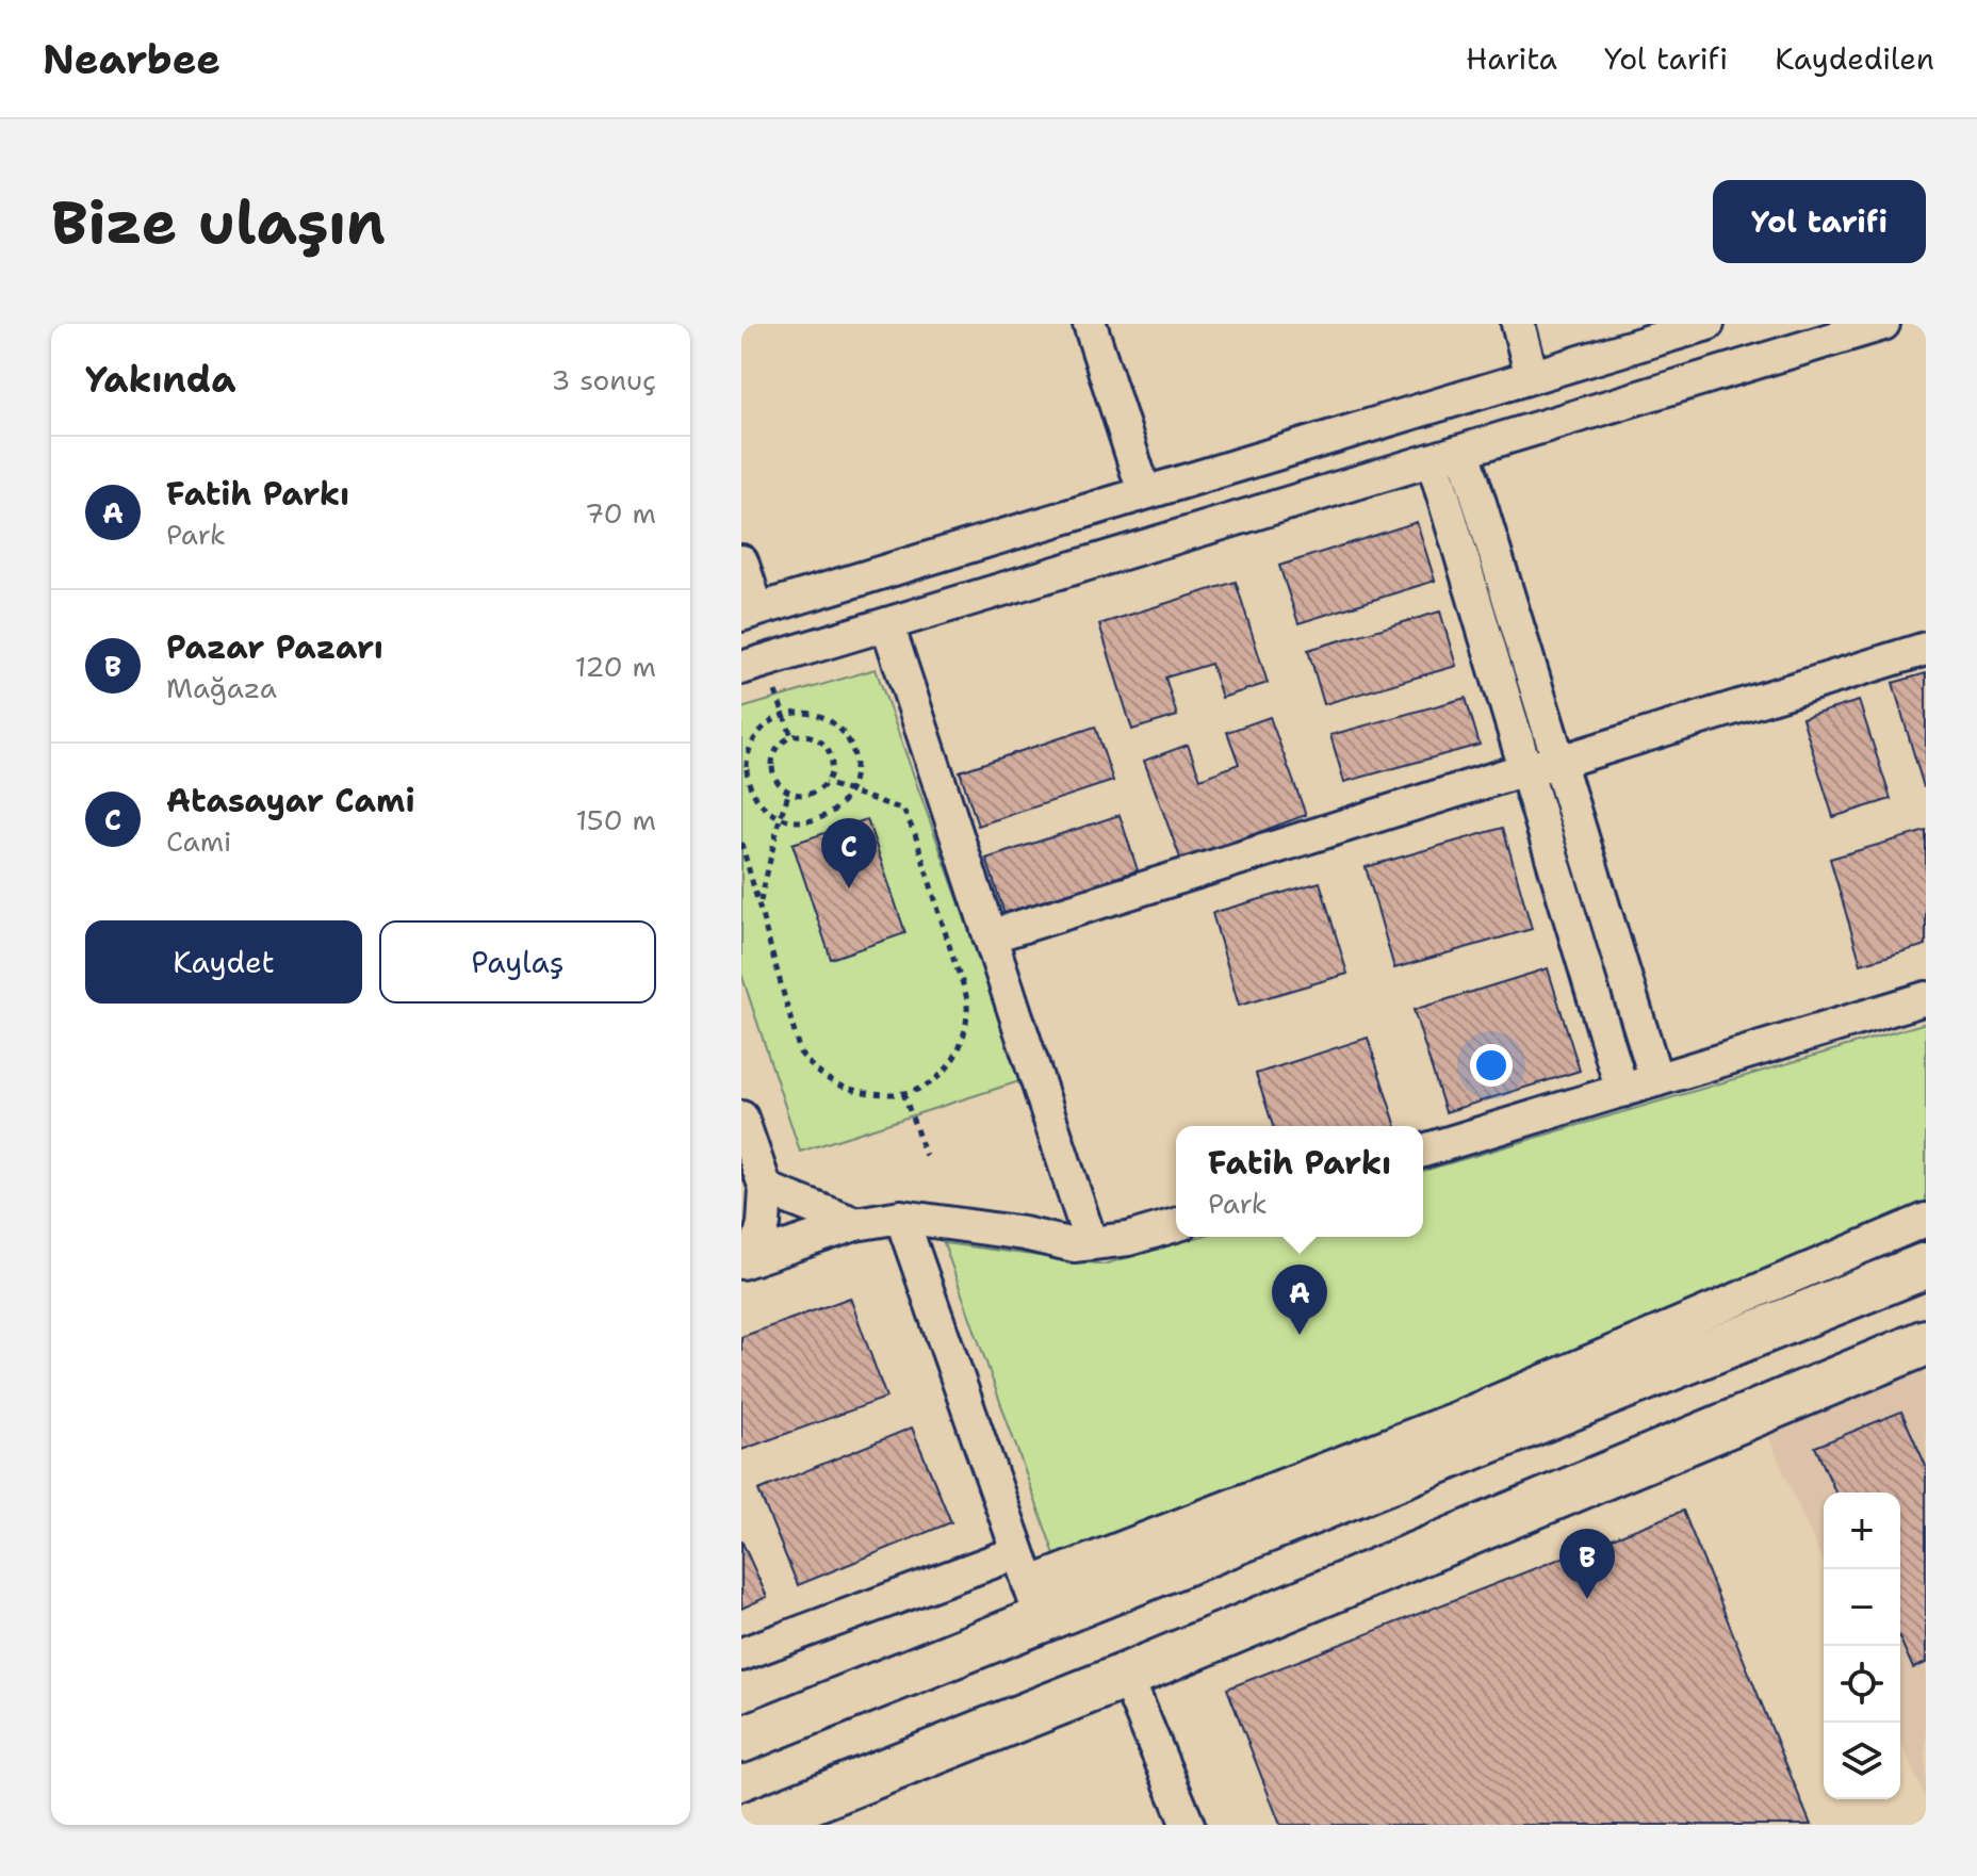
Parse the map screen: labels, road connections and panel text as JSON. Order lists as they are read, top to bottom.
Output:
{
  "page": {
    "header": "Nearbee",
    "nav": ["Harita", "Yol tarifi", "Kaydedilen"],
    "buttons": [
      "Yol tarifi",
      ["Kaydet", "Paylaş"]
    ],
    "title": "Bize ulaşın",
    "heading": ["Yakında", "3 sonuç"],
    "list": [
      {
        "mark": "A",
        "name": "Fatih Parkı",
        "note": "Park",
        "value": "70 m"
      },
      {
        "mark": "B",
        "name": "Pazar Pazarı",
        "note": "Mağaza",
        "value": "120 m"
      },
      {
        "mark": "C",
        "name": "Atasayar Cami",
        "note": "Cami",
        "value": "150 m"
      }
    ],
    "pins": ["C", "A", "B"],
    "popup": ["Fatih Parkı", "Park"],
    "map_buttons": ["+", "−"]
  }
}
